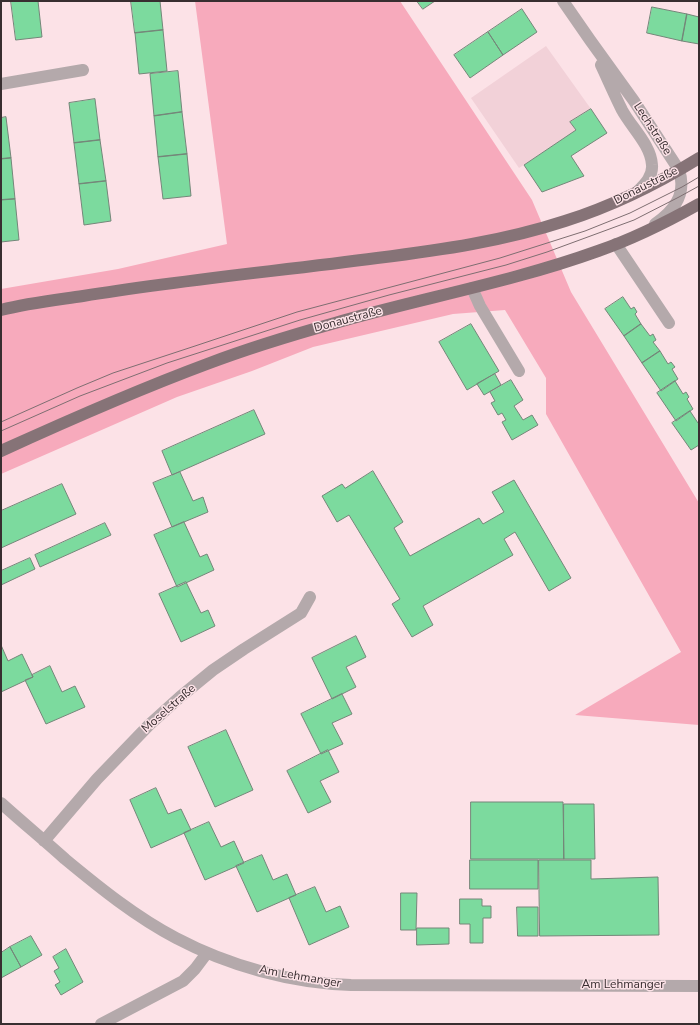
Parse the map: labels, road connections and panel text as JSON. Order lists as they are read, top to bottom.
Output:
{
  "streets": {
    "main road": ["Donaustraße"],
    "street": ["Lechstraße", "Moselstraße", "Am Lehmanger"]
  },
  "crossings": [
    ["Lechstraße", "Donaustraße"],
    ["Moselstraße", "Am Lehmanger"]
  ]
}
